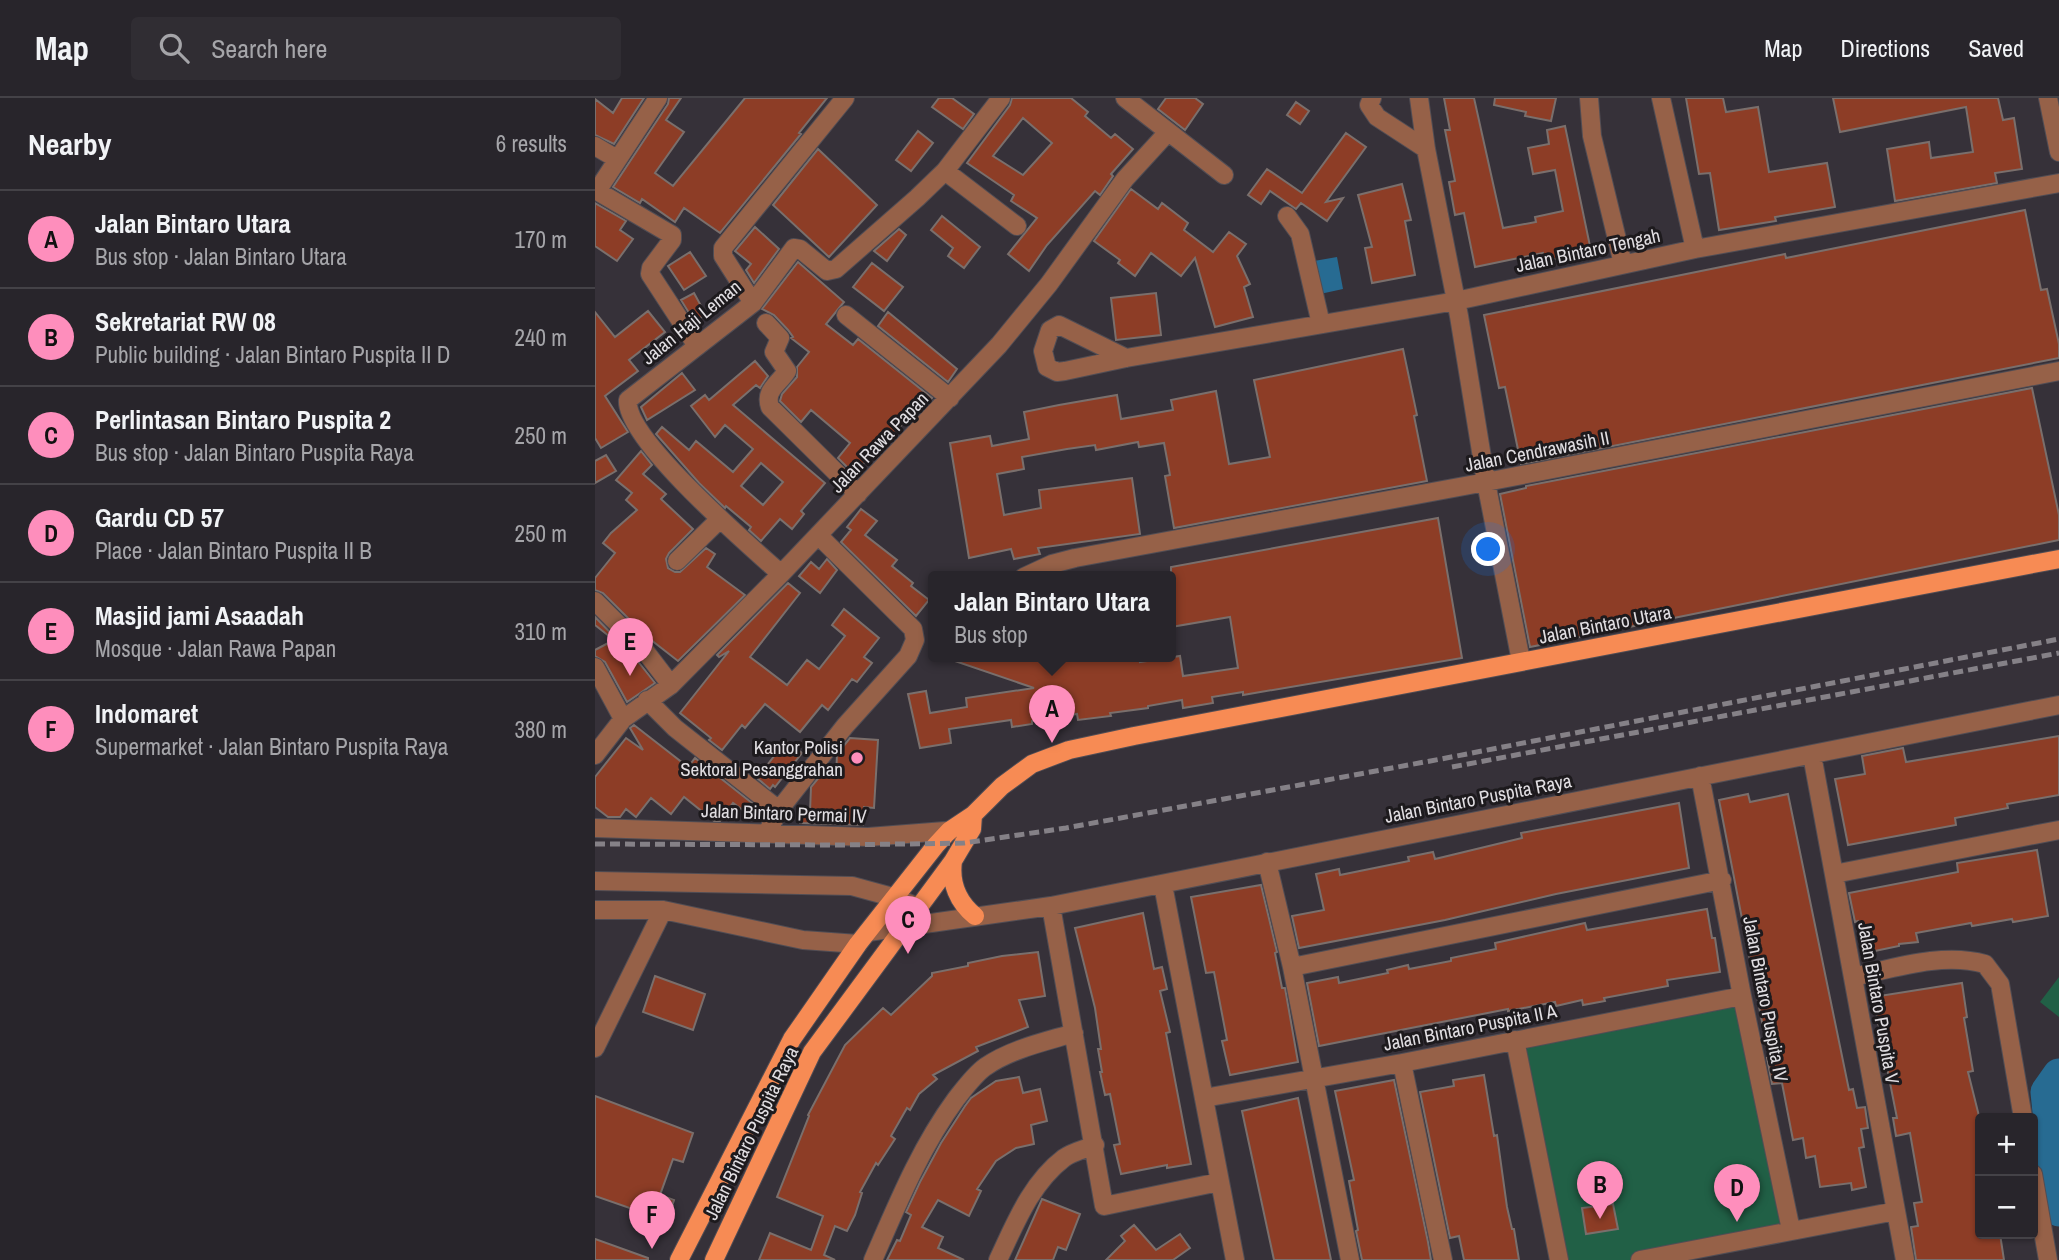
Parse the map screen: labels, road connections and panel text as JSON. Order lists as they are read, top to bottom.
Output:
{
  "streets": {
    "main road": ["Jalan Bintaro Utara", "Jalan Bintaro Puspita Raya"],
    "street": [
      "Jalan Bintaro Tengah",
      "Jalan Haji Leman",
      "Jalan Rawa Papan",
      "Jalan Cendrawasih II",
      "Jalan Bintaro Permai IV",
      "Jalan Bintaro Puspita IV",
      "Jalan Bintaro Puspita V",
      "Jalan Bintaro Puspita II A"
    ]
  },
  "crossings": [
    ["Jalan Haji Leman", "Jalan Rawa Papan"],
    ["Jalan Bintaro Utara", "Jalan Bintaro Puspita Raya"],
    ["Jalan Bintaro Utara", "Jalan Bintaro Permai IV"],
    ["Jalan Bintaro Puspita Raya", "Jalan Bintaro Permai IV"],
    ["Jalan Bintaro Puspita Raya", "Jalan Bintaro Puspita IV"],
    ["Jalan Bintaro Puspita Raya", "Jalan Bintaro Puspita V"],
    ["Jalan Bintaro Puspita IV", "Jalan Bintaro Puspita II A"]
  ],
  "places": ["Kantor Polisi Sektoral Pesanggrahan"],
  "page": {
    "header": "Map",
    "search": "Search here",
    "nav": ["Map", "Directions", "Saved"],
    "heading": ["Nearby", "6 results"],
    "list": [
      {
        "mark": "A",
        "name": "Jalan Bintaro Utara",
        "note": "Bus stop · Jalan Bintaro Utara",
        "value": "170 m"
      },
      {
        "mark": "B",
        "name": "Sekretariat RW 08",
        "note": "Public building · Jalan Bintaro Puspita II D",
        "value": "240 m"
      },
      {
        "mark": "C",
        "name": "Perlintasan Bintaro Puspita 2",
        "note": "Bus stop · Jalan Bintaro Puspita Raya",
        "value": "250 m"
      },
      {
        "mark": "D",
        "name": "Gardu CD 57",
        "note": "Place · Jalan Bintaro Puspita II B",
        "value": "250 m"
      },
      {
        "mark": "E",
        "name": "Masjid jami Asaadah",
        "note": "Mosque · Jalan Rawa Papan",
        "value": "310 m"
      },
      {
        "mark": "F",
        "name": "Indomaret",
        "note": "Supermarket · Jalan Bintaro Puspita Raya",
        "value": "380 m"
      }
    ],
    "popup": ["Jalan Bintaro Utara", "Bus stop"],
    "pins": [
      "E",
      "A",
      "C",
      "B",
      "D",
      "F"
    ],
    "map_buttons": ["+", "−"]
  }
}
